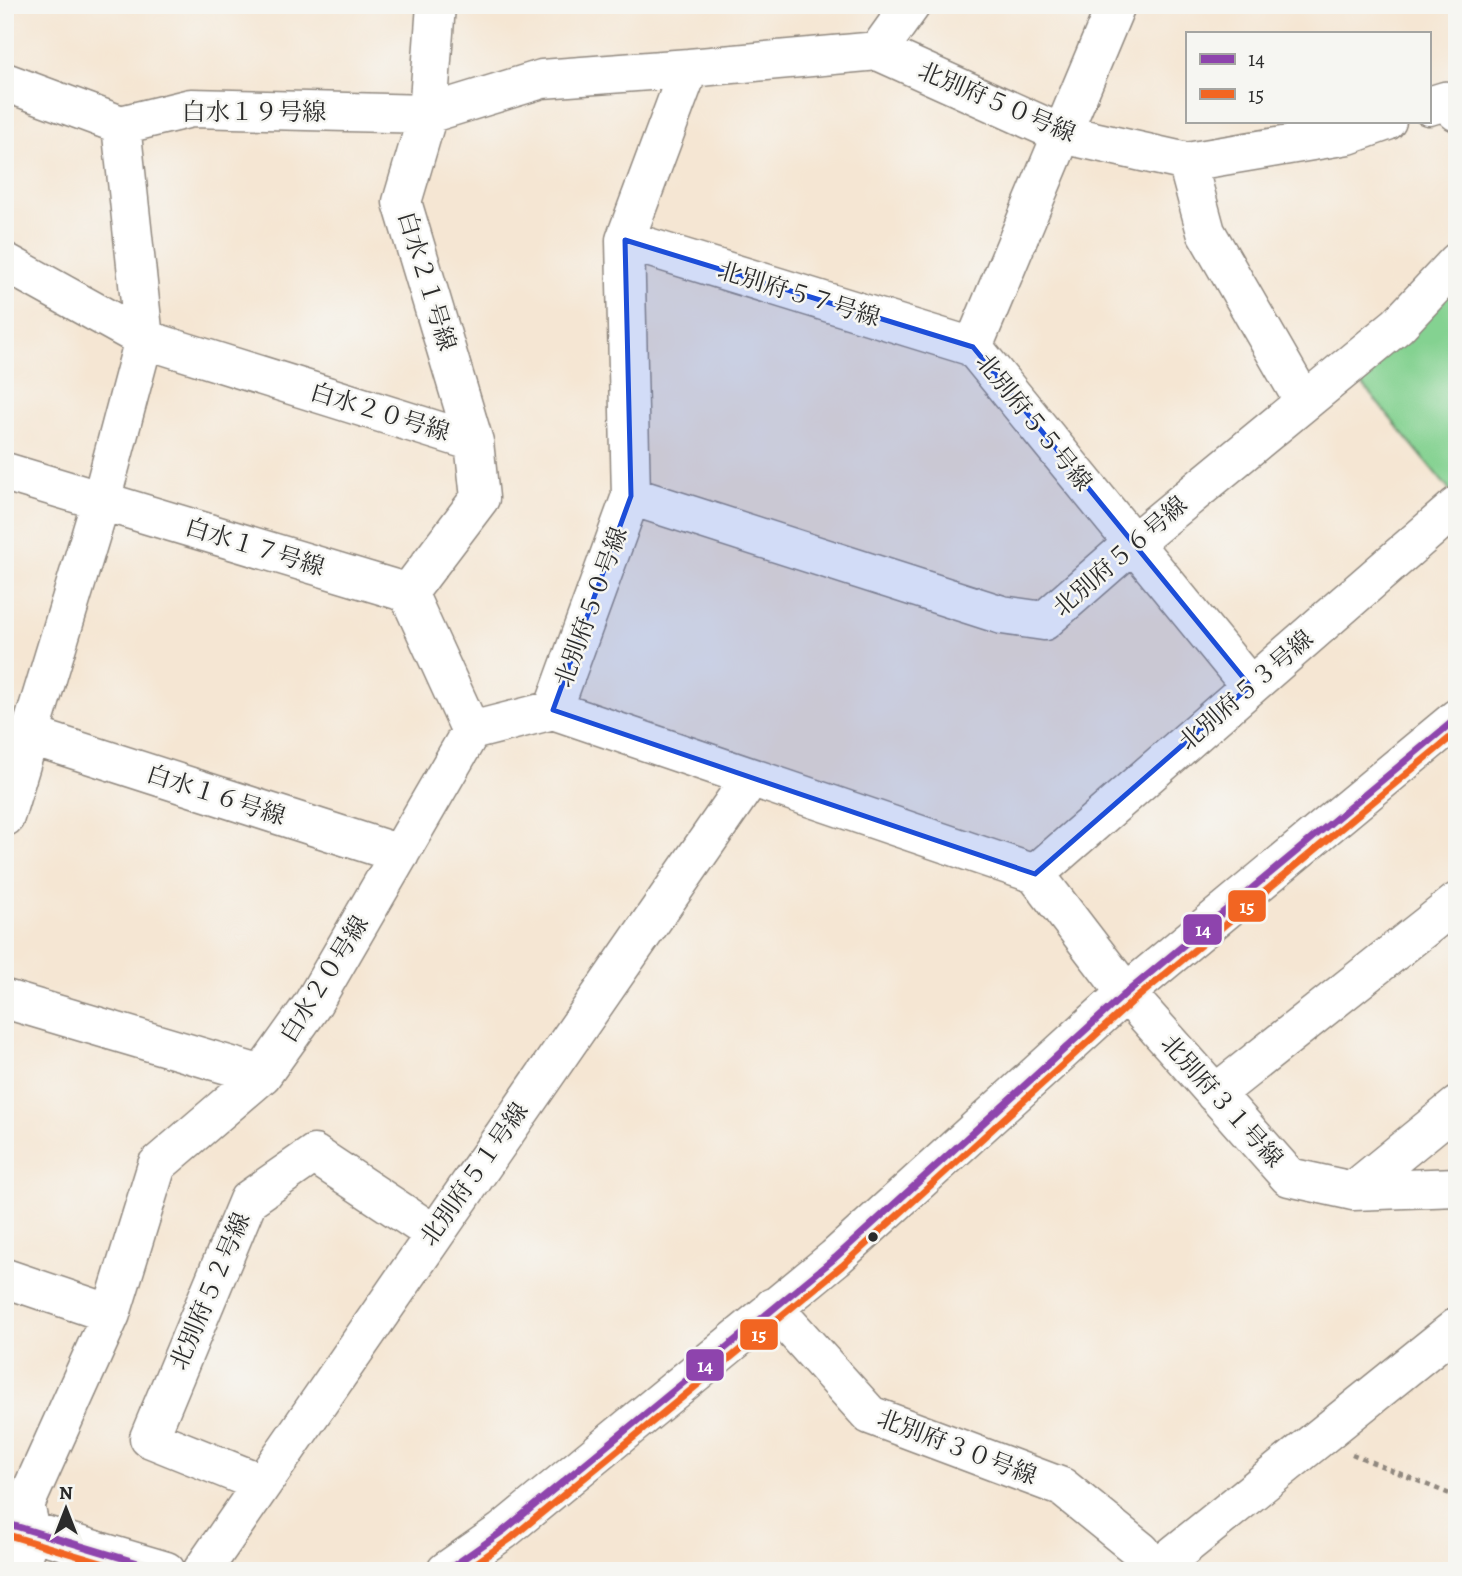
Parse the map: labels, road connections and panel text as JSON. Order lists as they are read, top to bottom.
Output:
{
  "streets": {
    "street": [
      "北別府５０号線",
      "白水１９号線",
      "白水２１号線",
      "北別府５７号線",
      "白水２０号線",
      "北別府５５号線",
      "白水１７号線",
      "北別府５６号線",
      "北別府５３号線",
      "白水１６号線",
      "北別府３１号線",
      "北別府５１号線",
      "北別府５２号線",
      "北別府３０号線"
    ]
  },
  "crossings": [
    ["北別府５０号線", "白水１９号線"],
    ["北別府５０号線", "白水２１号線"],
    ["北別府５０号線", "北別府５７号線"],
    ["北別府５０号線", "北別府５５号線"],
    ["北別府５０号線", "北別府５６号線"],
    ["北別府５０号線", "北別府５３号線"],
    ["北別府５０号線", "北別府５１号線"],
    ["白水１９号線", "白水２１号線"],
    ["白水２１号線", "白水２０号線"],
    ["北別府５７号線", "北別府５５号線"],
    ["白水２０号線", "白水１７号線"],
    ["白水２０号線", "白水１６号線"],
    ["北別府５５号線", "北別府５６号線"],
    ["北別府５５号線", "北別府５３号線"],
    ["北別府５１号線", "北別府５２号線"]
  ],
  "lines": ["transit line 14", "transit line 15"],
  "legend": ["14", "15"],
  "north": "top"
}
